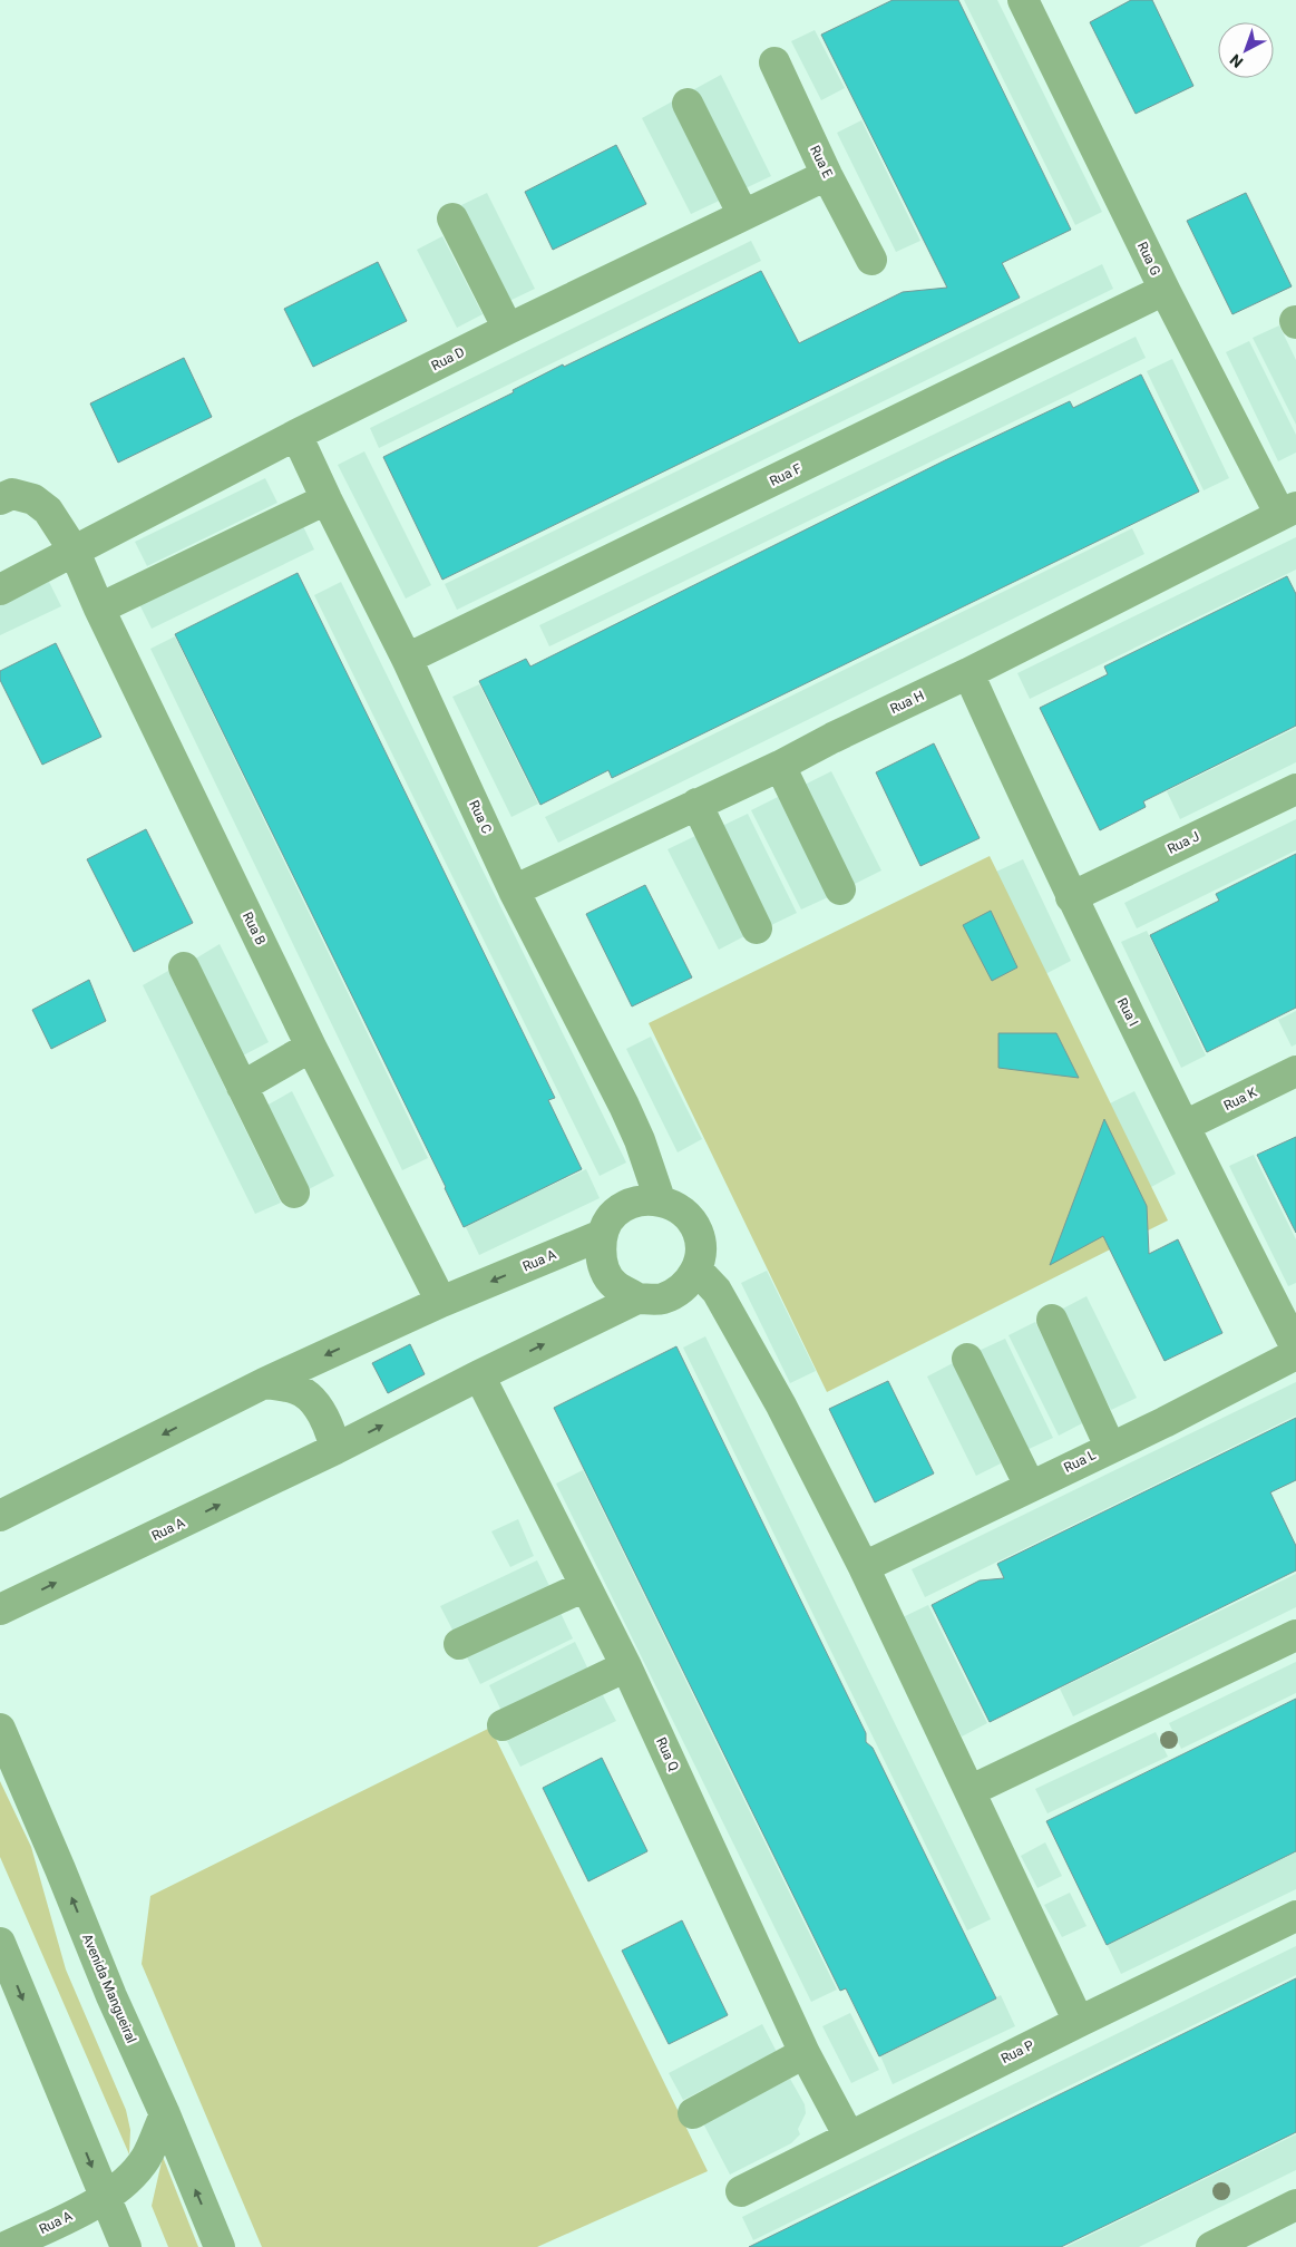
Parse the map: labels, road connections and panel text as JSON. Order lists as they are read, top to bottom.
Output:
{
  "streets": {
    "street": [
      "Rua E",
      "Rua G",
      "Rua D",
      "Rua F",
      "Rua H",
      "Rua C",
      "Rua J",
      "Rua B",
      "Rua I",
      "Rua K",
      "Rua A",
      "Rua L",
      "Rua Q",
      "Avenida Mangueiral",
      "Rua P"
    ]
  },
  "crossings": [
    ["Rua E", "Rua D"],
    ["Rua G", "Rua F"],
    ["Rua G", "Rua H"],
    ["Rua D", "Rua C"],
    ["Rua D", "Rua B"],
    ["Rua F", "Rua C"],
    ["Rua H", "Rua C"],
    ["Rua H", "Rua I"],
    ["Rua C", "Rua A"],
    ["Rua J", "Rua I"],
    ["Rua B", "Rua A"],
    ["Rua I", "Rua K"],
    ["Rua A", "Rua Q"],
    ["Rua A", "Avenida Mangueiral"],
    ["Rua Q", "Rua P"]
  ],
  "north": "bottom left"
}
